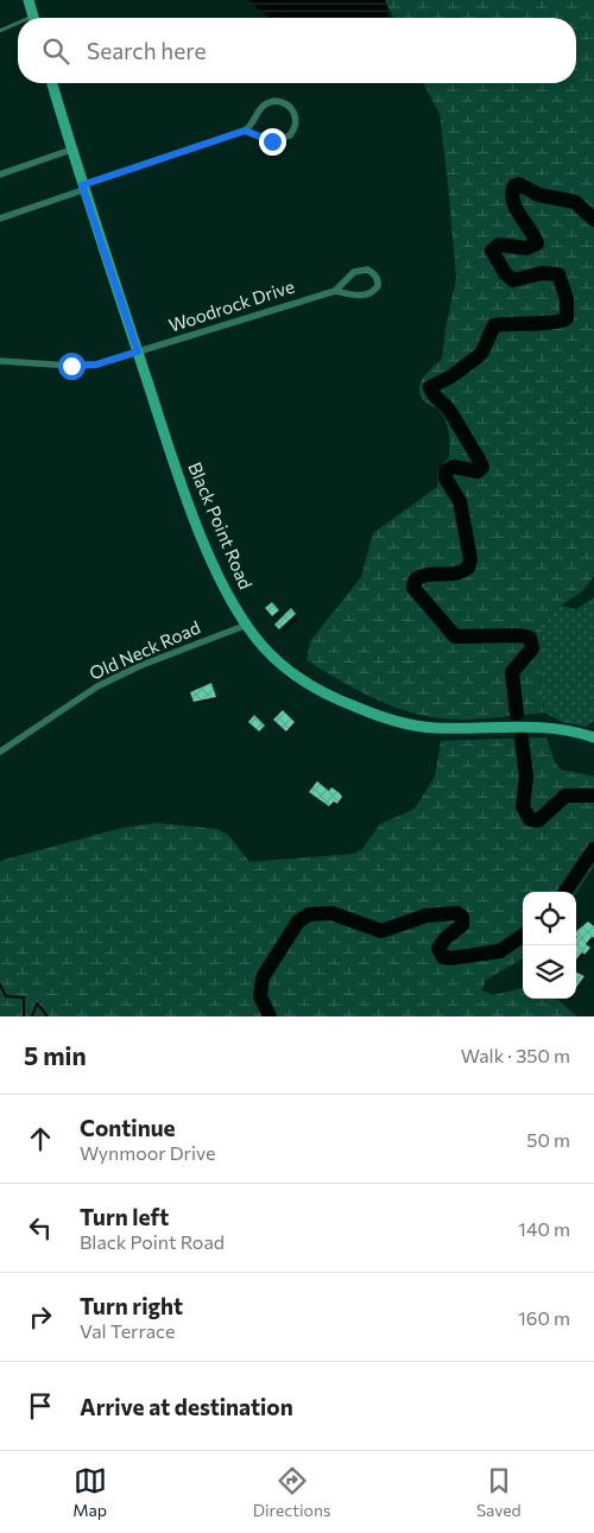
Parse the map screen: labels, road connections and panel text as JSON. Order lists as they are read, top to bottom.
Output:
{
  "streets": {
    "main road": ["Black Point Road"],
    "street": ["Woodrock Drive", "Old Neck Road"]
  },
  "crossings": [
    ["Woodrock Drive", "Black Point Road"],
    ["Black Point Road", "Old Neck Road"]
  ],
  "page": {
    "search": "Search here",
    "heading": ["5 min", "Walk · 350 m"],
    "list": [
      ["Continue", "Wynmoor Drive", "50 m"],
      ["Turn left", "Black Point Road", "140 m"],
      ["Turn right", "Val Terrace", "160 m"],
      "Arrive at destination"
    ],
    "nav": ["Map", "Directions", "Saved"]
  }
}
